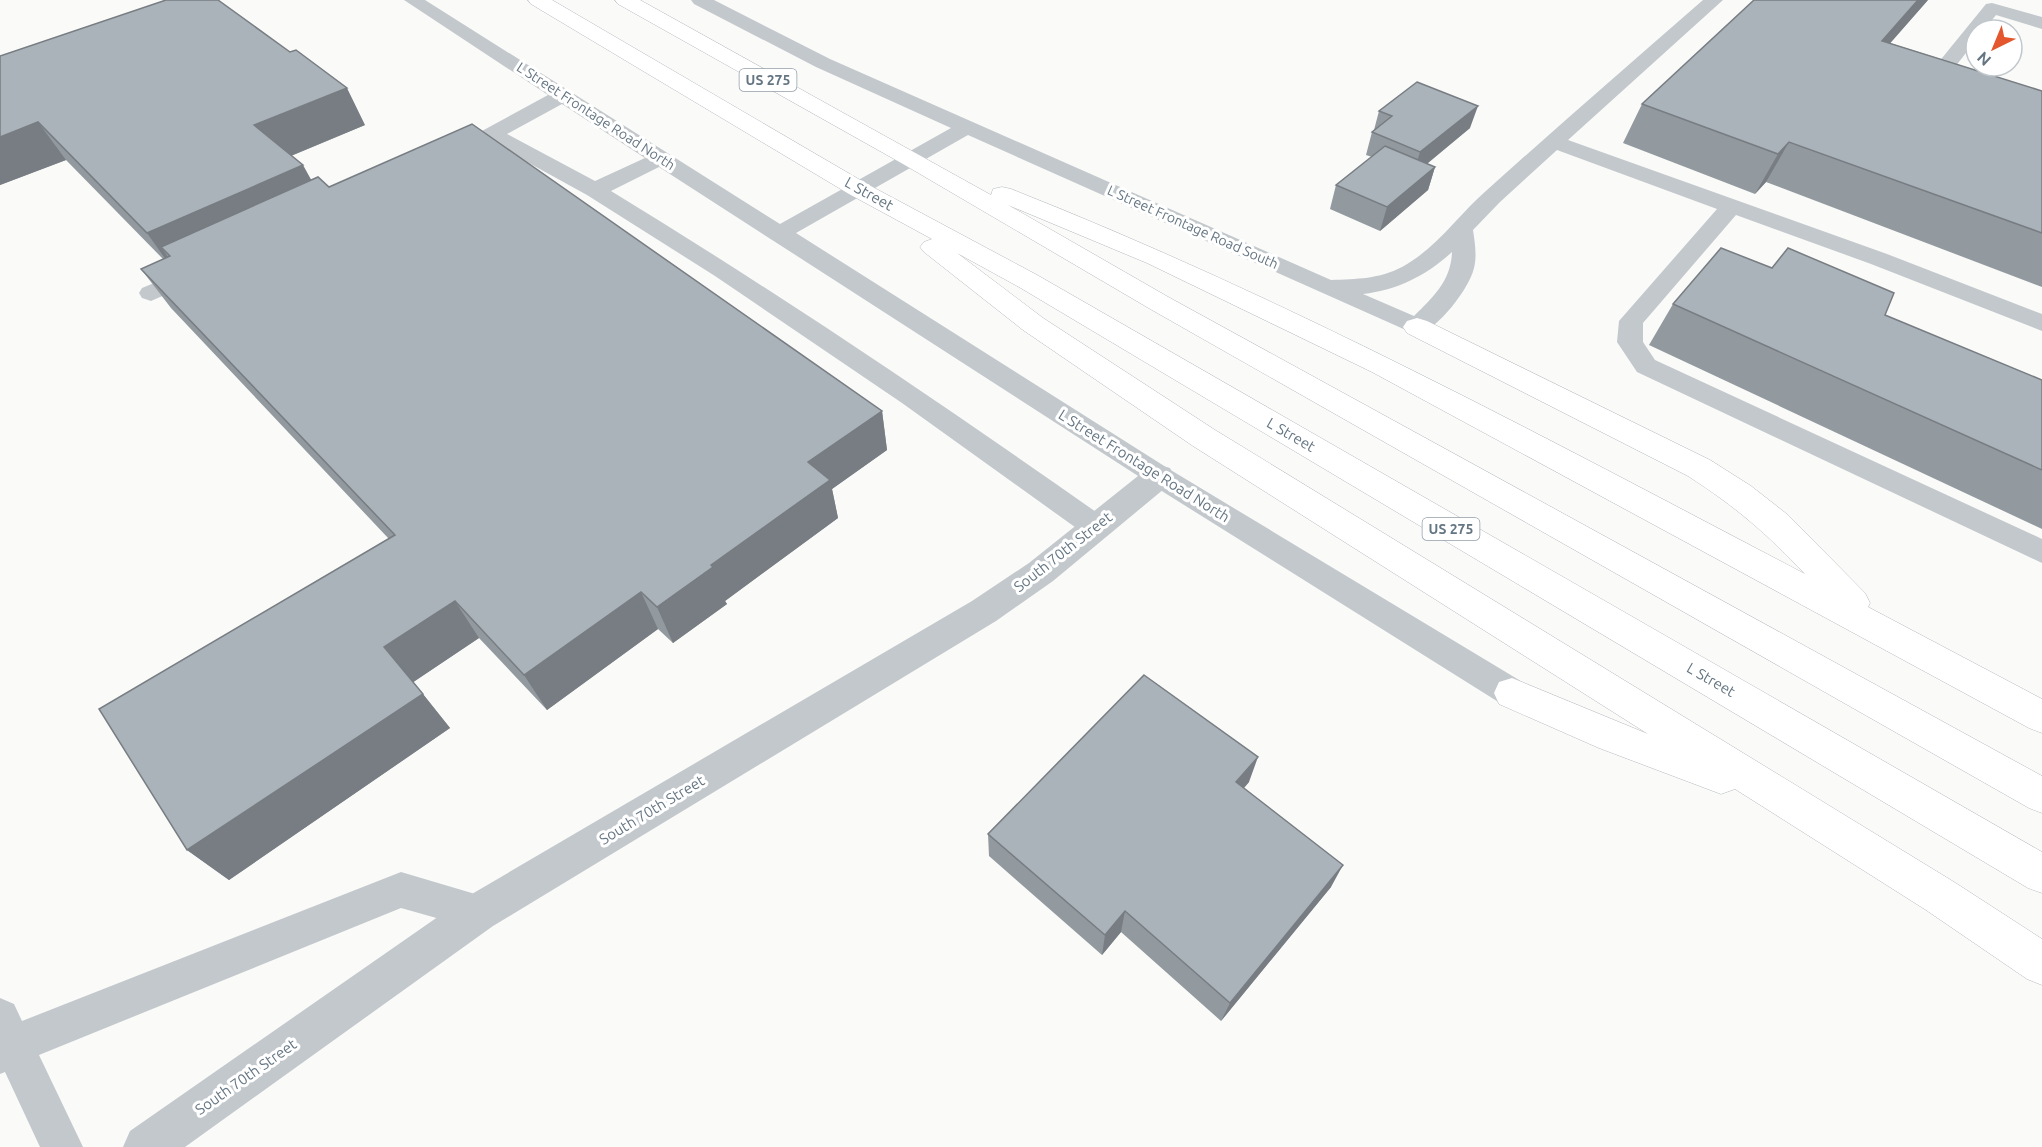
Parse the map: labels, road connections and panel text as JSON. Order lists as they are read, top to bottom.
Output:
{
  "streets": {
    "main road": ["US 275", "L Street"],
    "street": ["South 70th Street"],
    "lane": ["L Street Frontage Road North", "L Street Frontage Road South"]
  },
  "crossings": [
    ["L Street Frontage Road North", "South 70th Street"]
  ],
  "north": "bottom left"
}
